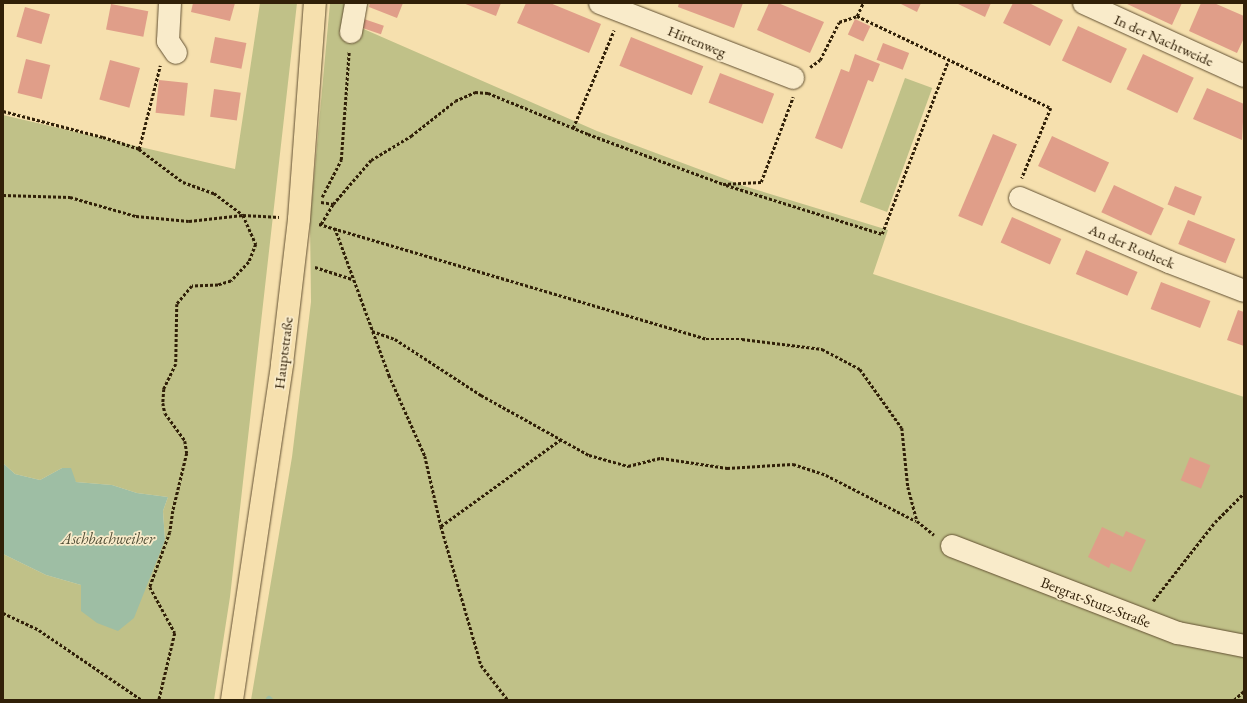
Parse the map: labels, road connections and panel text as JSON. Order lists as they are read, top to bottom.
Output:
{
  "streets": {
    "main road": ["Hauptstraße"],
    "street": [
      "In der Nachtweide",
      "Hirtenweg",
      "An der Rotheck",
      "Bergrat-Stutz-Straße"
    ]
  },
  "water": ["Aschbachweiher"]
}
